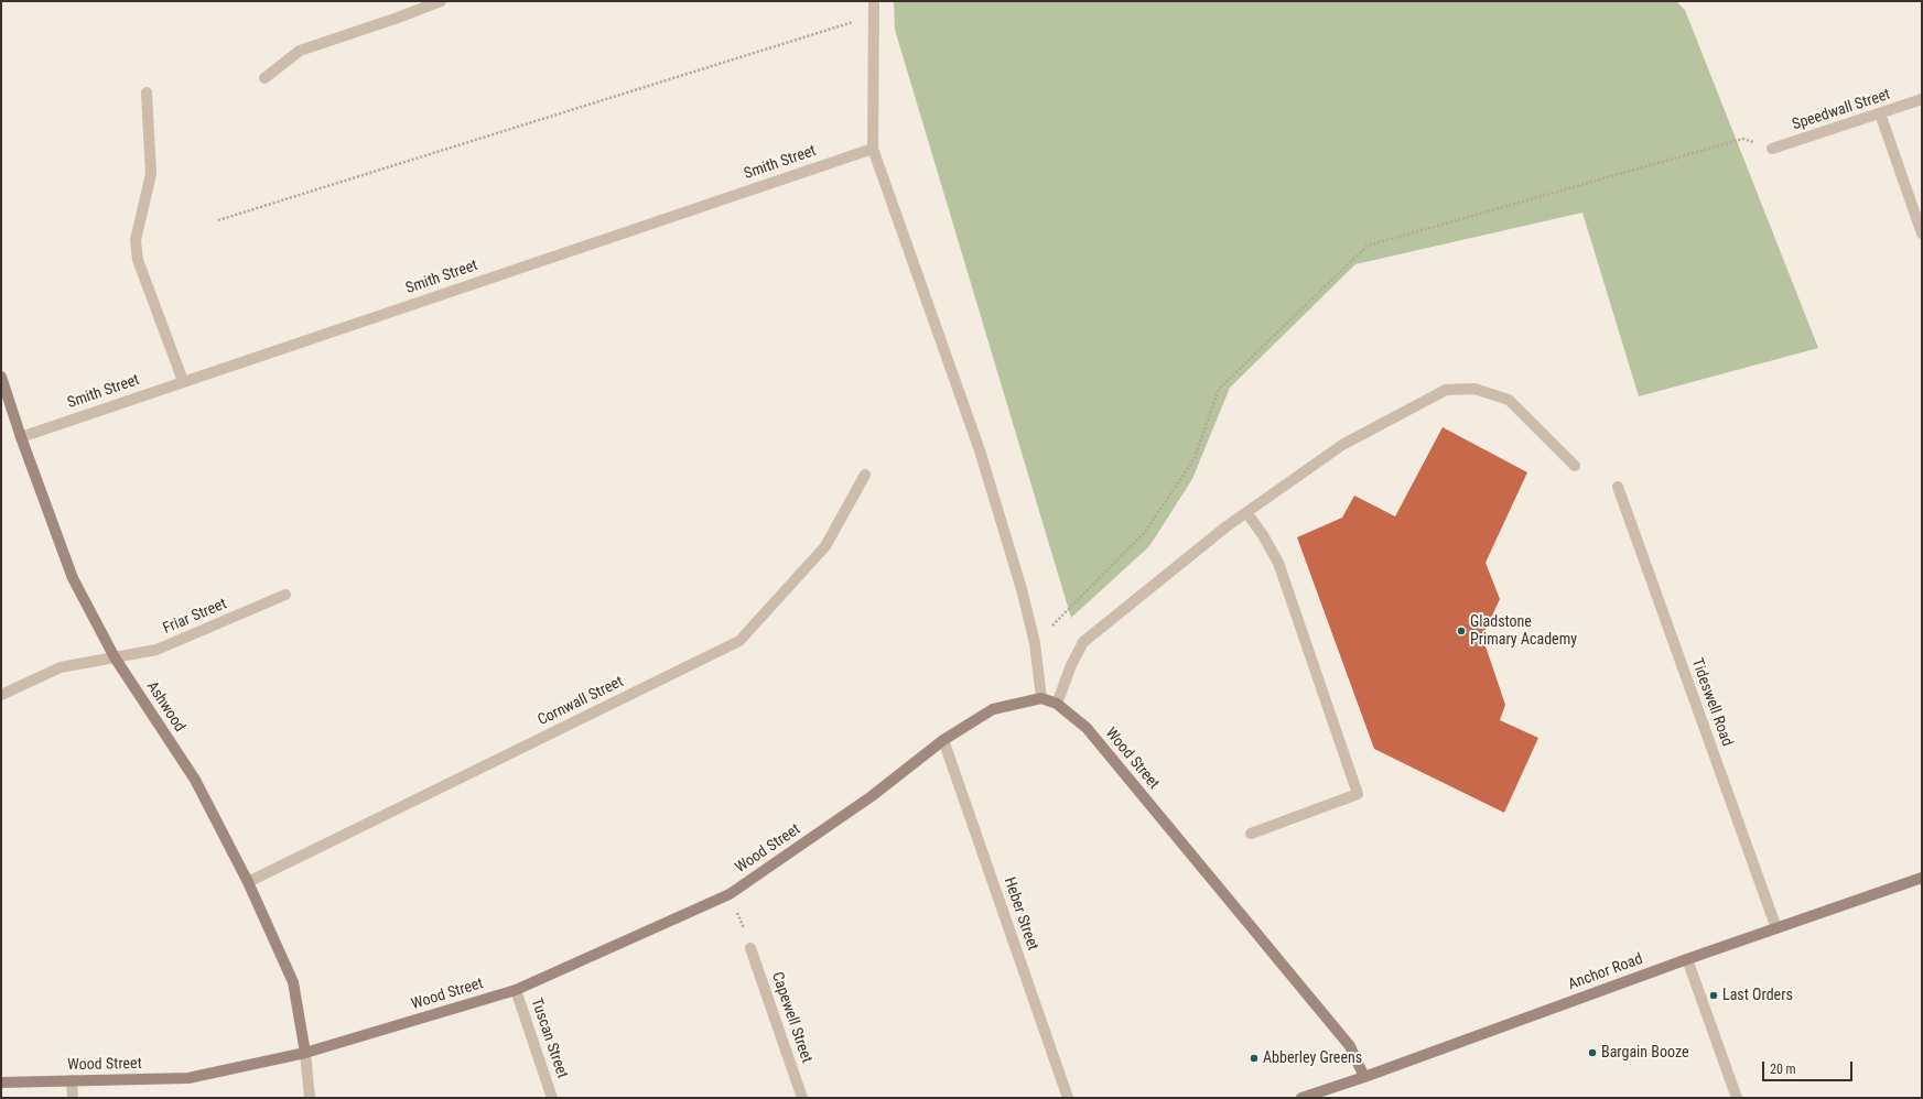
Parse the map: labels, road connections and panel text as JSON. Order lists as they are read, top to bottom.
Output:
{
  "streets": {
    "street": [
      "Speedwall Street",
      "Smith Street",
      "Friar Street",
      "Cornwall Street",
      "Tideswell Road",
      "Ashwood",
      "Wood Street",
      "Heber Street",
      "Anchor Road",
      "Capewell Street",
      "Tuscan Street"
    ]
  },
  "crossings": [
    ["Smith Street", "Ashwood"],
    ["Friar Street", "Ashwood"],
    ["Cornwall Street", "Ashwood"],
    ["Tideswell Road", "Anchor Road"],
    ["Ashwood", "Wood Street"],
    ["Wood Street", "Heber Street"],
    ["Wood Street", "Anchor Road"],
    ["Wood Street", "Tuscan Street"]
  ],
  "places": [
    "Gladstone Primary Academy",
    "Last Orders",
    "Bargain Booze",
    "Abberley Greens"
  ],
  "scale_bar": "20 m"
}
